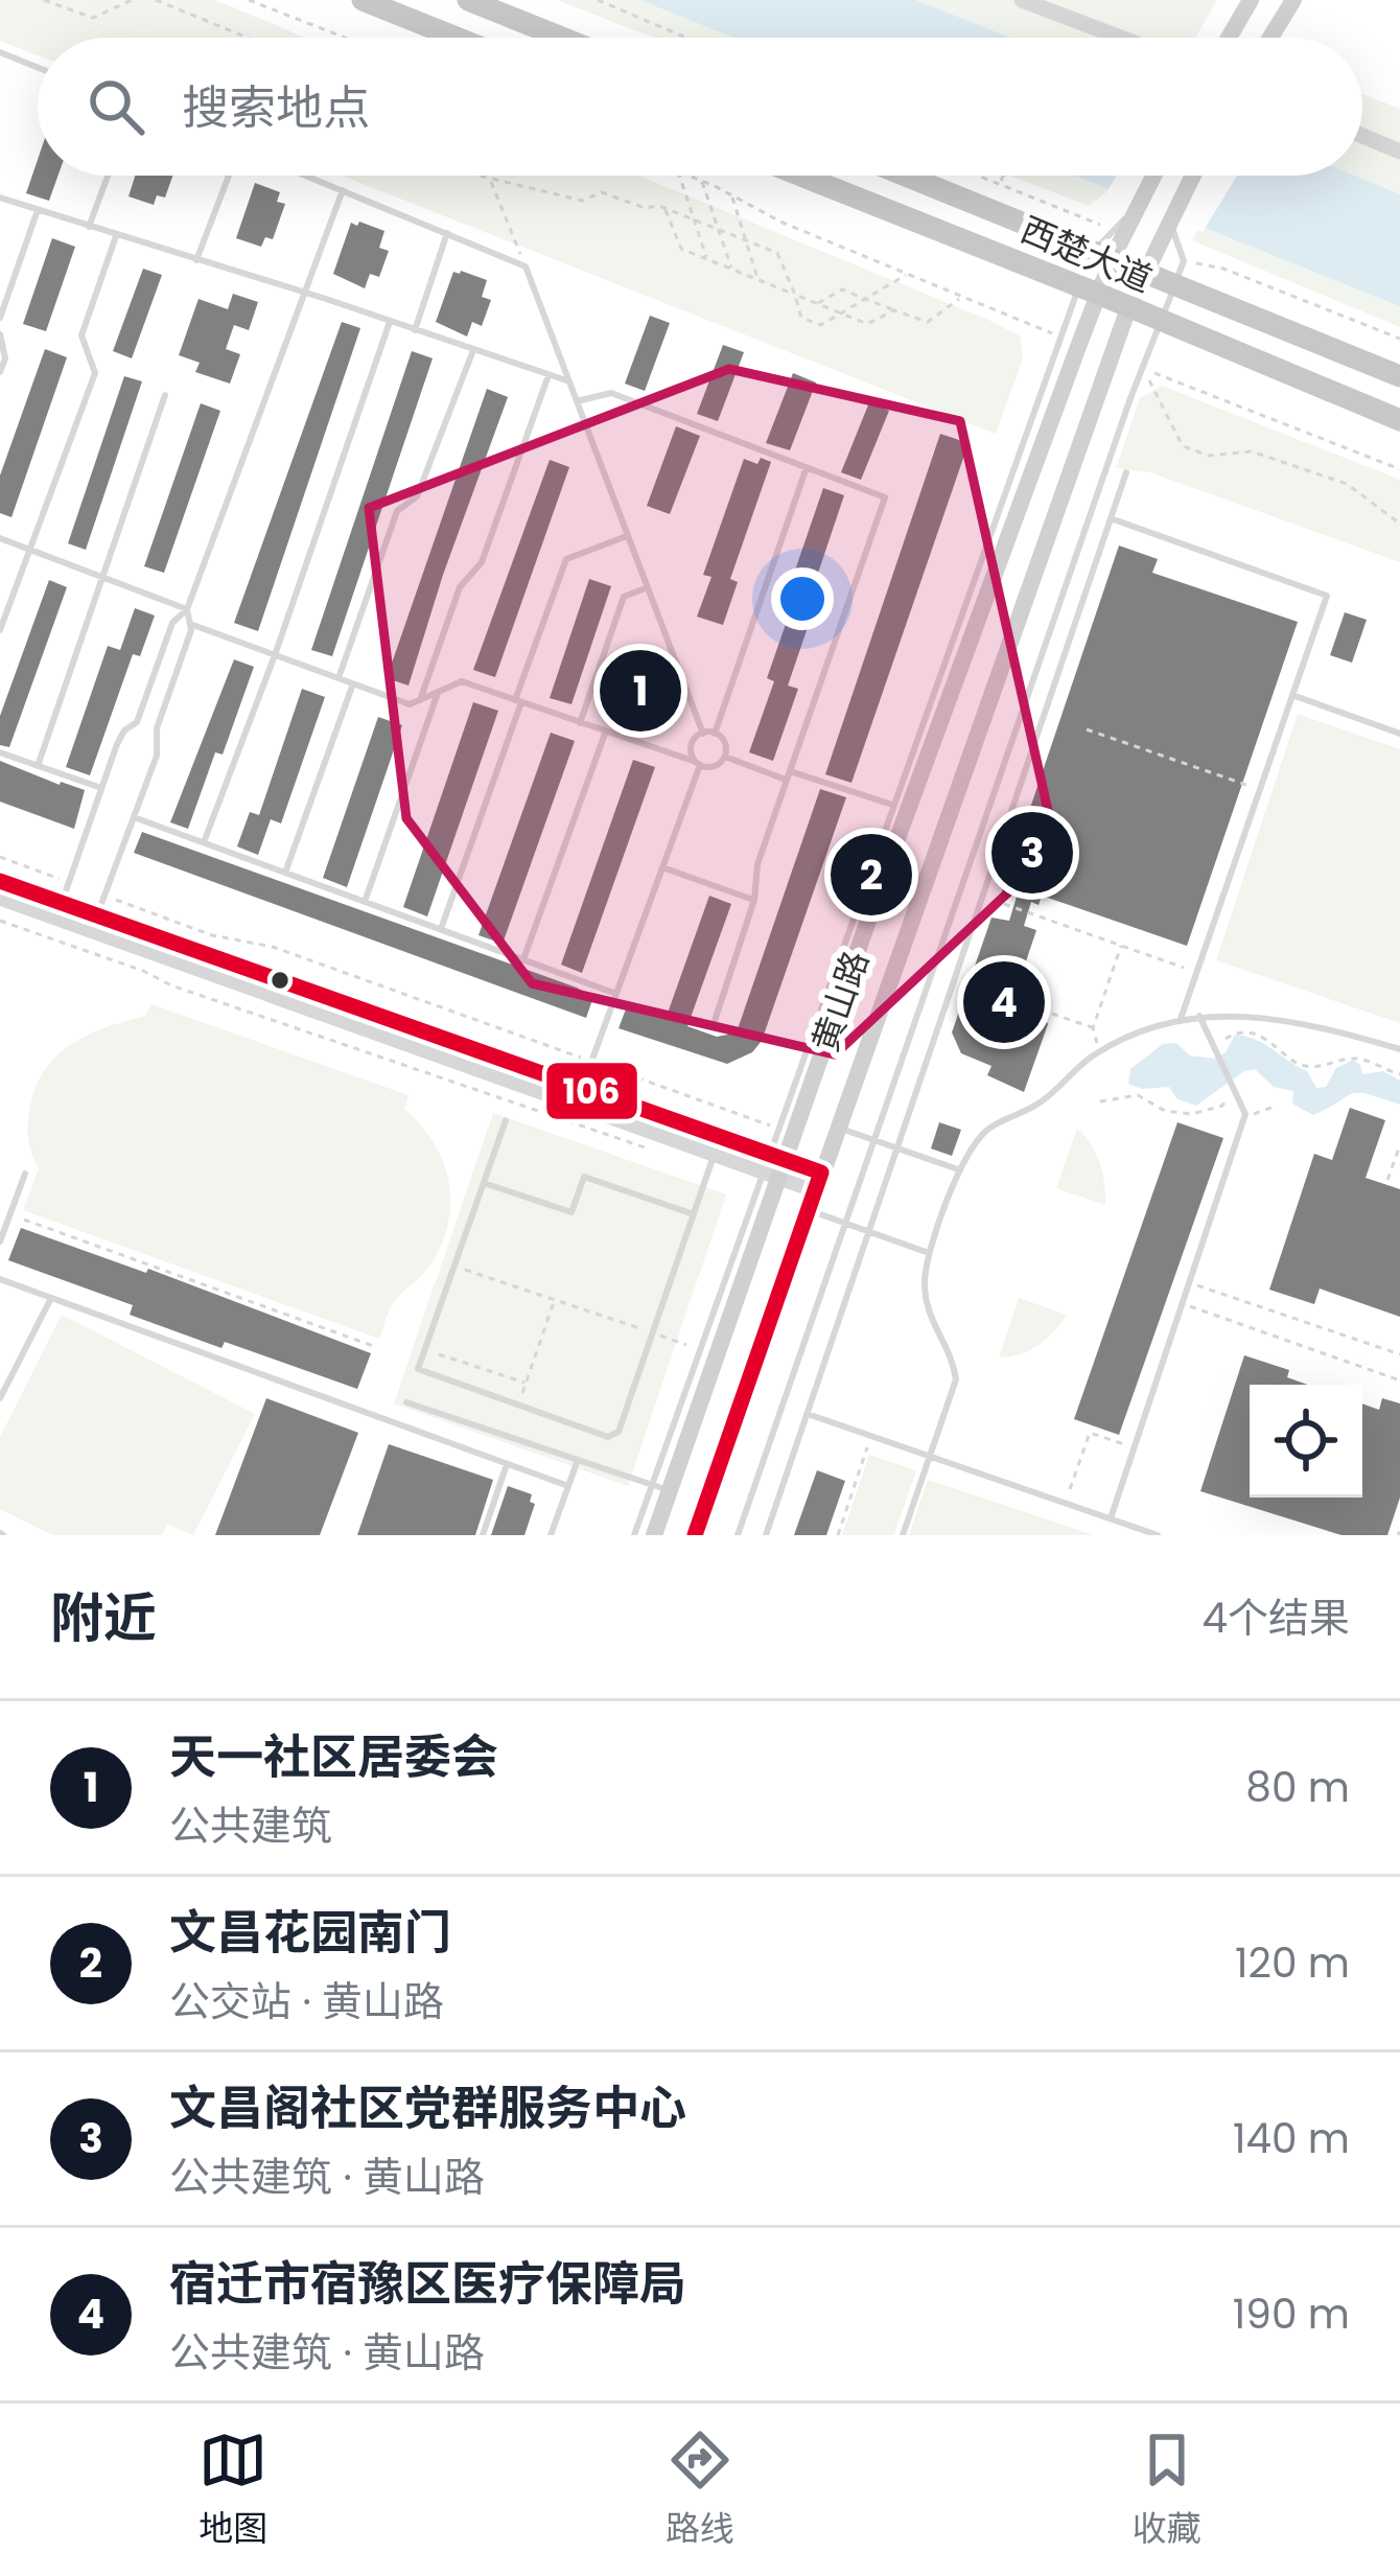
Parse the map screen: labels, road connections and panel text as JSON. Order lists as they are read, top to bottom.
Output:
{
  "streets": {
    "highway": ["西楚大道"],
    "main road": ["黄山路"]
  },
  "crossings": [
    ["西楚大道", "黄山路"]
  ],
  "lines": ["transit line 106"],
  "page": {
    "search": "搜索地点",
    "pins": [
      "1",
      "3",
      "2",
      "4"
    ],
    "heading": ["附近", "4个结果"],
    "list": [
      {
        "mark": "1",
        "name": "天一社区居委会",
        "note": "公共建筑",
        "value": "80 m"
      },
      {
        "mark": "2",
        "name": "文昌花园南门",
        "note": "公交站 · 黄山路",
        "value": "120 m"
      },
      {
        "mark": "3",
        "name": "文昌阁社区党群服务中心",
        "note": "公共建筑 · 黄山路",
        "value": "140 m"
      },
      {
        "mark": "4",
        "name": "宿迁市宿豫区医疗保障局",
        "note": "公共建筑 · 黄山路",
        "value": "190 m"
      }
    ],
    "nav": ["地图", "路线", "收藏"]
  }
}
